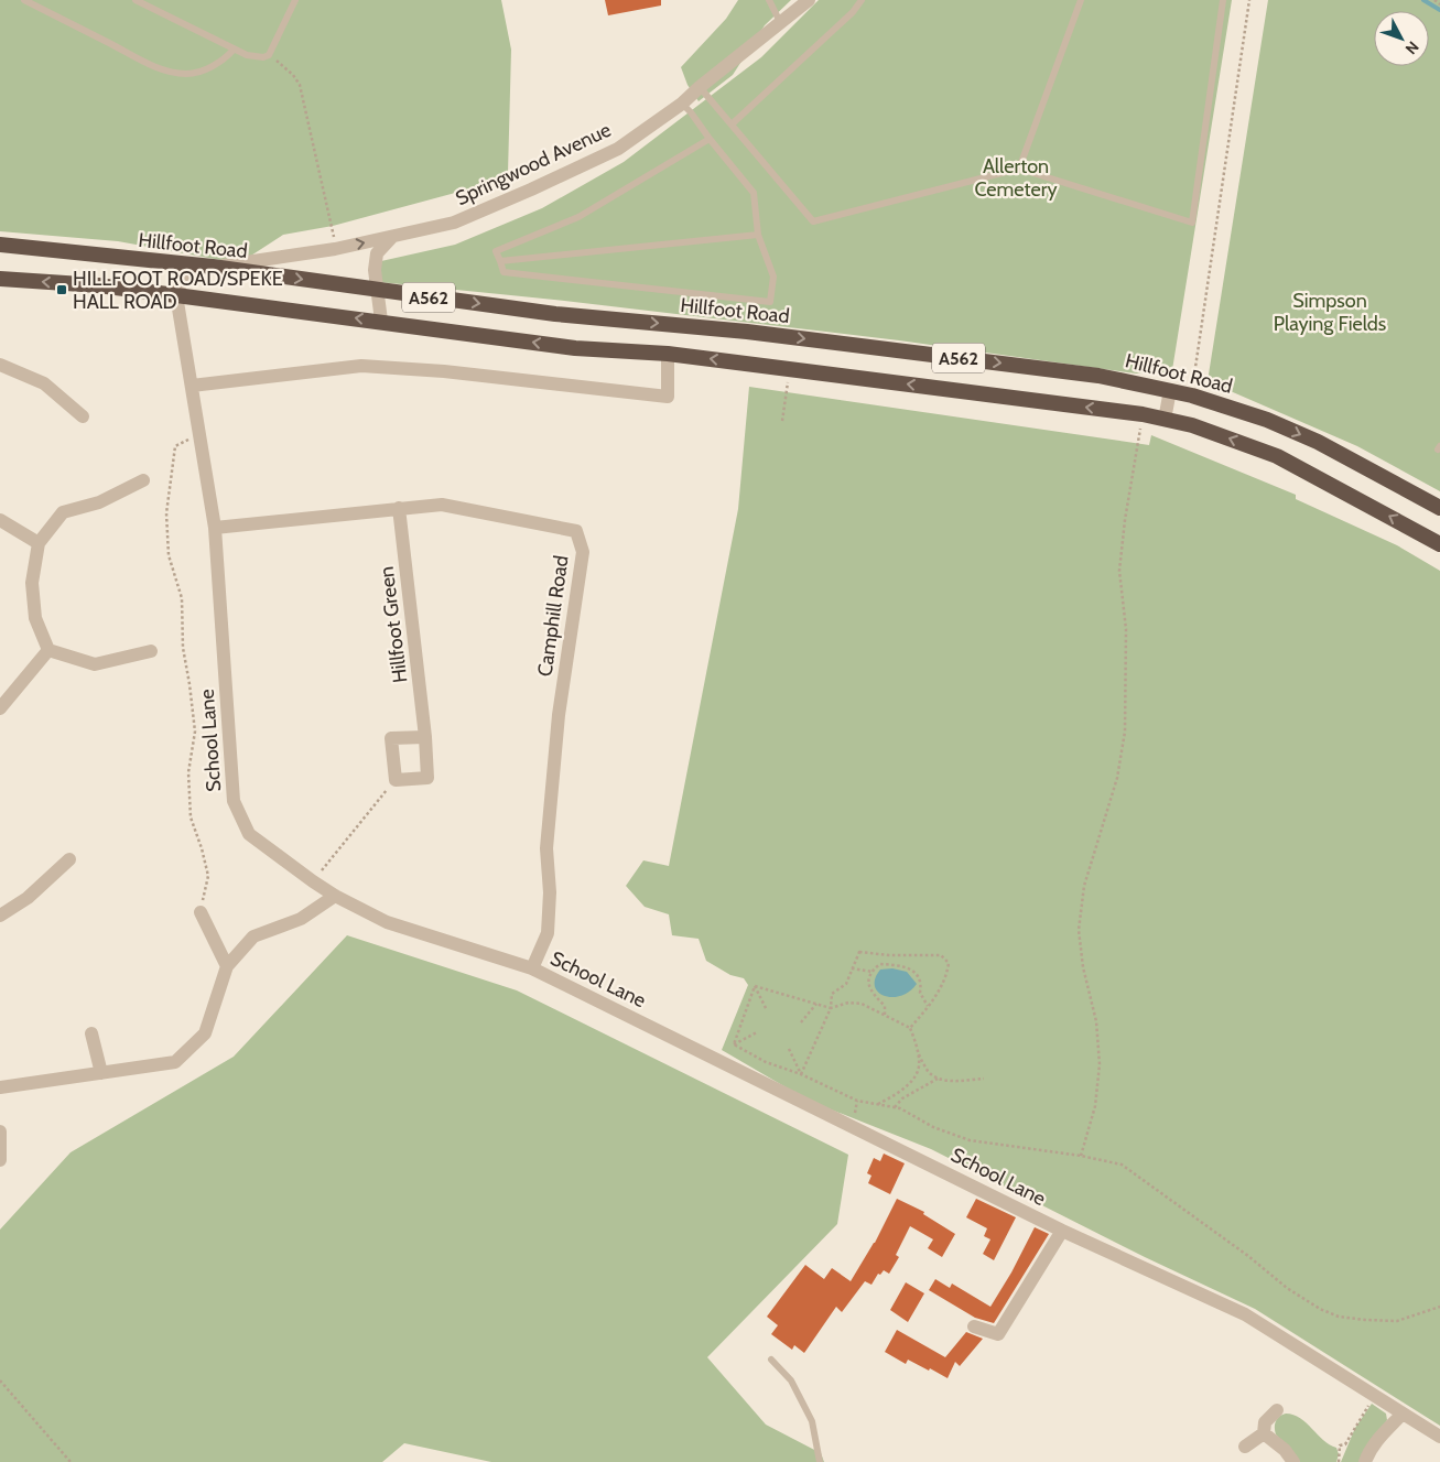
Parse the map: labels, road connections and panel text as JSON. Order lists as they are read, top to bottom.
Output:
{
  "streets": {
    "highway": ["Hillfoot Road", "A562"],
    "street": [
      "Springwood Avenue",
      "Camphill Road",
      "Hillfoot Green",
      "School Lane"
    ]
  },
  "crossings": [
    ["Springwood Avenue", "Hillfoot Road"],
    ["A562", "School Lane"],
    ["Camphill Road", "Hillfoot Green"],
    ["Camphill Road", "School Lane"]
  ],
  "parks": ["Allerton Cemetery", "Simpson Playing Fields"],
  "places": {
    "transit": ["HILLFOOT ROAD/SPEKE HALL ROAD"]
  },
  "north": "bottom right"
}
